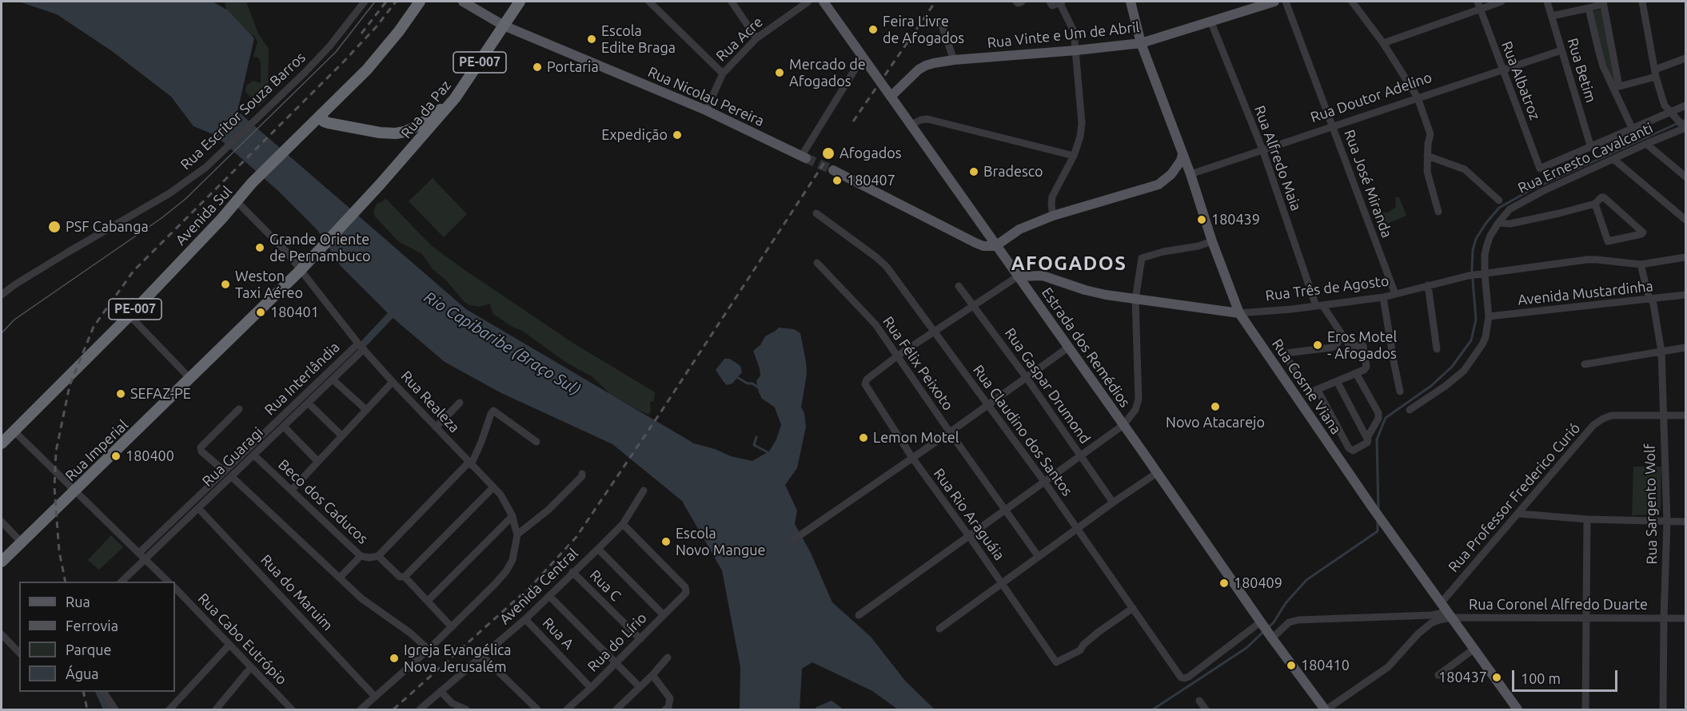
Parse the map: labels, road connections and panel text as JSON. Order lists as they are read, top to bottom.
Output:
{
  "streets": {
    "highway": [
      "PE-007",
      "Rua da Paz",
      "Avenida Sul",
      "Rua Imperial"
    ],
    "main road": [
      "Rua Vinte e Um de Abril",
      "Rua Nicolau Pereira",
      "Rua Três de Agosto",
      "Estrada dos Remédios",
      "Rua Cosme Viana"
    ],
    "street": [
      "Rua Acre",
      "Rua Betim",
      "Rua Albatroz",
      "Rua Doutor Adelino",
      "Rua Escritor Souza Barros",
      "Rua Alfredo Maia",
      "Rua Ernesto Cavalcanti",
      "Rua José Miranda",
      "Avenida Mustardinha",
      "Rua Félix Peixoto",
      "Rua Interlândia",
      "Rua Gaspar Drumond",
      "Rua Realeza",
      "Rua Claudino dos Santos",
      "Rua Guaragi",
      "Rua Professor Frederico Curió",
      "Beco dos Caducos",
      "Rua Sargento Wolf",
      "Rua Rio Araguáia",
      "Rua C",
      "Avenida Central",
      "Rua do Maruim",
      "Rua Coronel Alfredo Duarte",
      "Rua A",
      "Rua Cabo Eutrópio",
      "Rua do Lírio"
    ]
  },
  "crossings": [
    ["Rua Vinte e Um de Abril", "Rua Alfredo Maia"],
    ["Rua Vinte e Um de Abril", "Estrada dos Remédios"],
    ["Rua Vinte e Um de Abril", "Rua Cosme Viana"],
    ["Rua Acre", "Rua Nicolau Pereira"],
    ["Rua Betim", "Rua Doutor Adelino"],
    ["Rua Betim", "Rua Ernesto Cavalcanti"],
    ["Rua Albatroz", "Rua Doutor Adelino"],
    ["Rua Albatroz", "Rua Ernesto Cavalcanti"],
    ["Rua Nicolau Pereira", "Rua da Paz"],
    ["Rua Doutor Adelino", "Rua Alfredo Maia"],
    ["Rua Doutor Adelino", "Rua José Miranda"],
    ["Rua Doutor Adelino", "Rua Cosme Viana"],
    ["Rua da Paz", "Rua Imperial"],
    ["Rua Alfredo Maia", "Rua Três de Agosto"],
    ["Rua Ernesto Cavalcanti", "Rua Três de Agosto"],
    ["Rua Ernesto Cavalcanti", "Avenida Mustardinha"],
    ["Rua José Miranda", "Rua Três de Agosto"],
    ["Avenida Sul", "Rua Realeza"],
    ["Rua Três de Agosto", "Estrada dos Remédios"],
    ["Rua Três de Agosto", "Rua Cosme Viana"],
    ["Rua Três de Agosto", "Rua Sargento Wolf"],
    ["Avenida Mustardinha", "Rua Sargento Wolf"],
    ["Estrada dos Remédios", "Rua Claudino dos Santos"],
    ["Estrada dos Remédios", "Rua Coronel Alfredo Duarte"],
    ["Rua Félix Peixoto", "Rua Rio Araguáia"],
    ["Rua Interlândia", "Rua Realeza"],
    ["Rua Interlândia", "Rua Guaragi"],
    ["Rua Cosme Viana", "Rua Professor Frederico Curió"],
    ["Rua Cosme Viana", "Rua Coronel Alfredo Duarte"],
    ["Rua Realeza", "Rua Imperial"],
    ["Rua Realeza", "Rua Guaragi"],
    ["Rua Claudino dos Santos", "Rua Rio Araguáia"],
    ["Rua Guaragi", "Beco dos Caducos"],
    ["Rua Guaragi", "Rua do Maruim"],
    ["Rua Professor Frederico Curió", "Rua Sargento Wolf"],
    ["Rua Sargento Wolf", "Rua Coronel Alfredo Duarte"],
    ["Rua C", "Avenida Central"],
    ["Rua C", "Rua do Lírio"],
    ["Avenida Central", "Rua A"],
    ["Avenida Central", "Rua do Lírio"],
    ["Rua A", "Rua do Lírio"]
  ],
  "districts": ["AFOGADOS"],
  "water": ["Rio Capibaribe (Braço Sul)"],
  "places": [
    "Feira Livre de Afogados",
    "Escola Edite Braga",
    "Portaria",
    "Mercado de Afogados",
    "Expedição",
    "Afogados",
    "Bradesco",
    "180407",
    "180439",
    "PSF Cabanga",
    "Grande Oriente de Pernambuco",
    "Weston Taxi Aéreo",
    "180401",
    "Eros Motel - Afogados",
    "SEFAZ-PE",
    "Novo Atacarejo",
    "Lemon Motel",
    "180400",
    "Escola Novo Mangue",
    "180409",
    "Igreja Evangélica Nova Jerusalém",
    "180410",
    "180437"
  ],
  "legend": [
    "Rua",
    "Ferrovia",
    "Parque",
    "Água"
  ],
  "scale_bar": "100 m"
}
